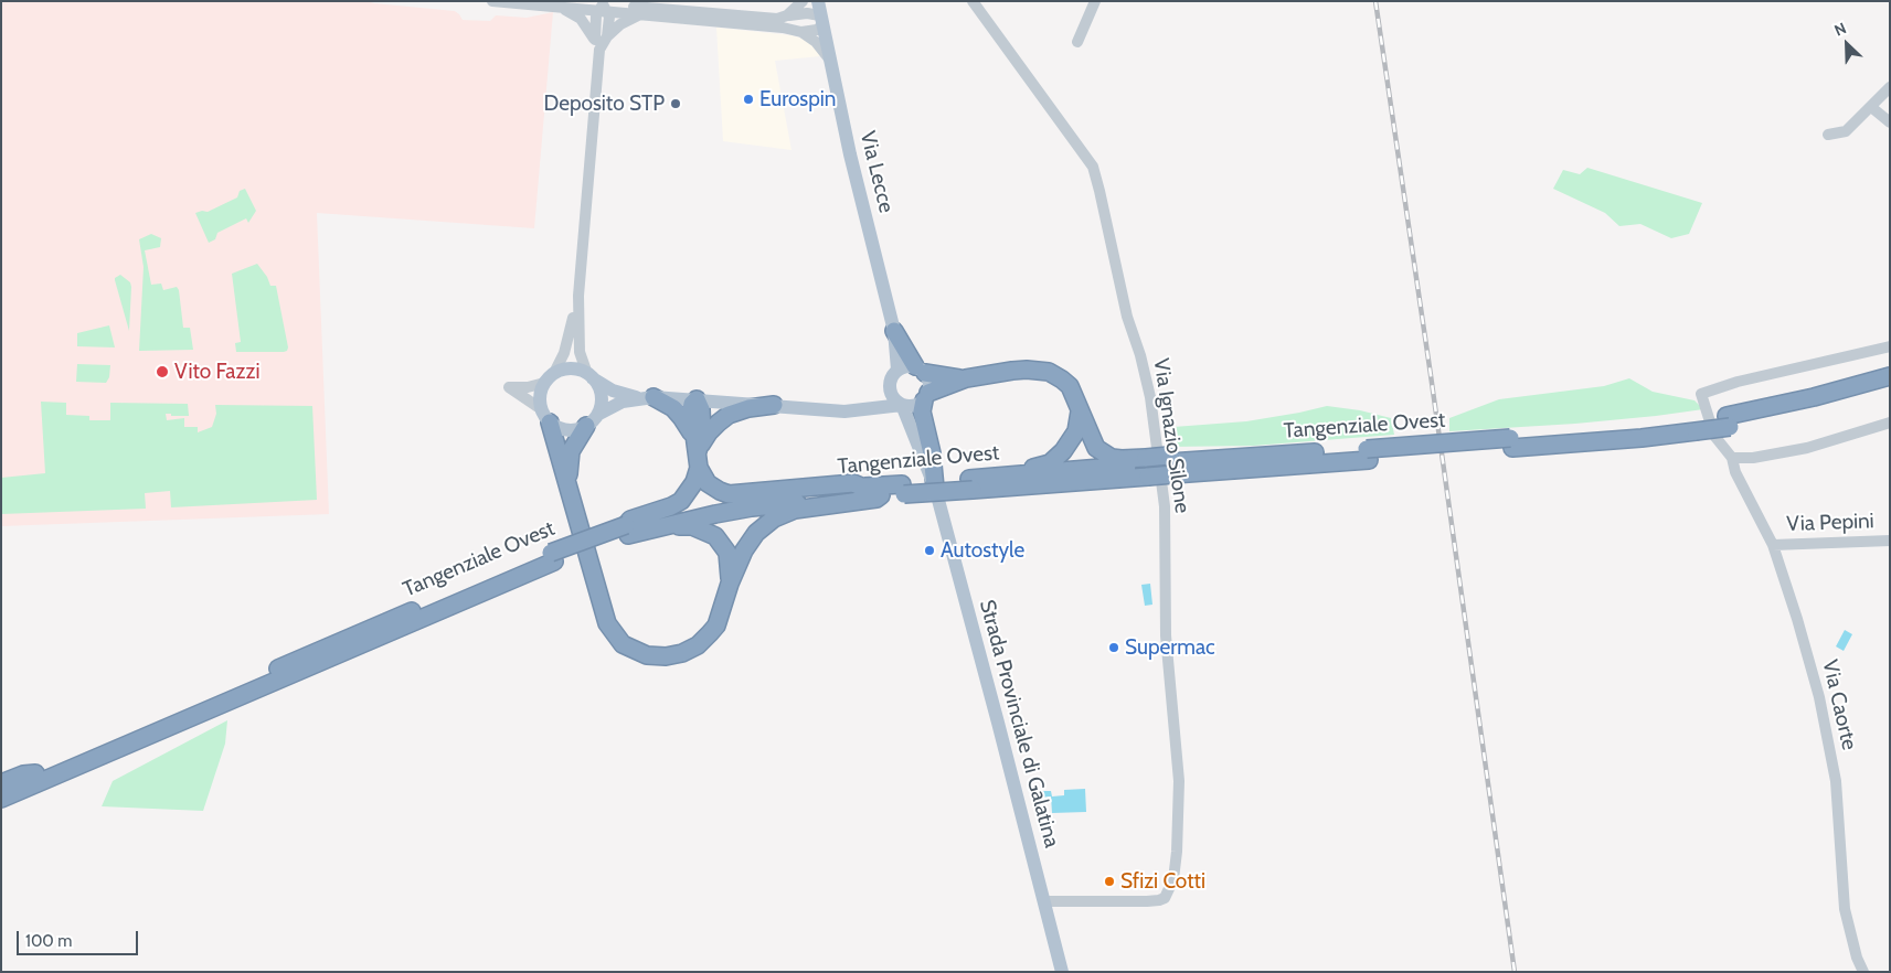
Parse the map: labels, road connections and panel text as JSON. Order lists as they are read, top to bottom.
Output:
{
  "streets": {
    "highway": ["Tangenziale Ovest"],
    "main road": ["Via Lecce", "Strada Provinciale di Galatina"],
    "street": ["Via Ignazio Silone", "Via Pepini", "Via Caorte"]
  },
  "crossings": [
    ["Via Lecce", "Strada Provinciale di Galatina"],
    ["Via Ignazio Silone", "Strada Provinciale di Galatina"],
    ["Via Pepini", "Via Caorte"]
  ],
  "places": [
    "Eurospin",
    "Deposito STP",
    "Vito Fazzi",
    "Autostyle",
    "Supermac",
    "Sfizi Cotti"
  ],
  "scale_bar": "100 m",
  "north": "top left"
}
